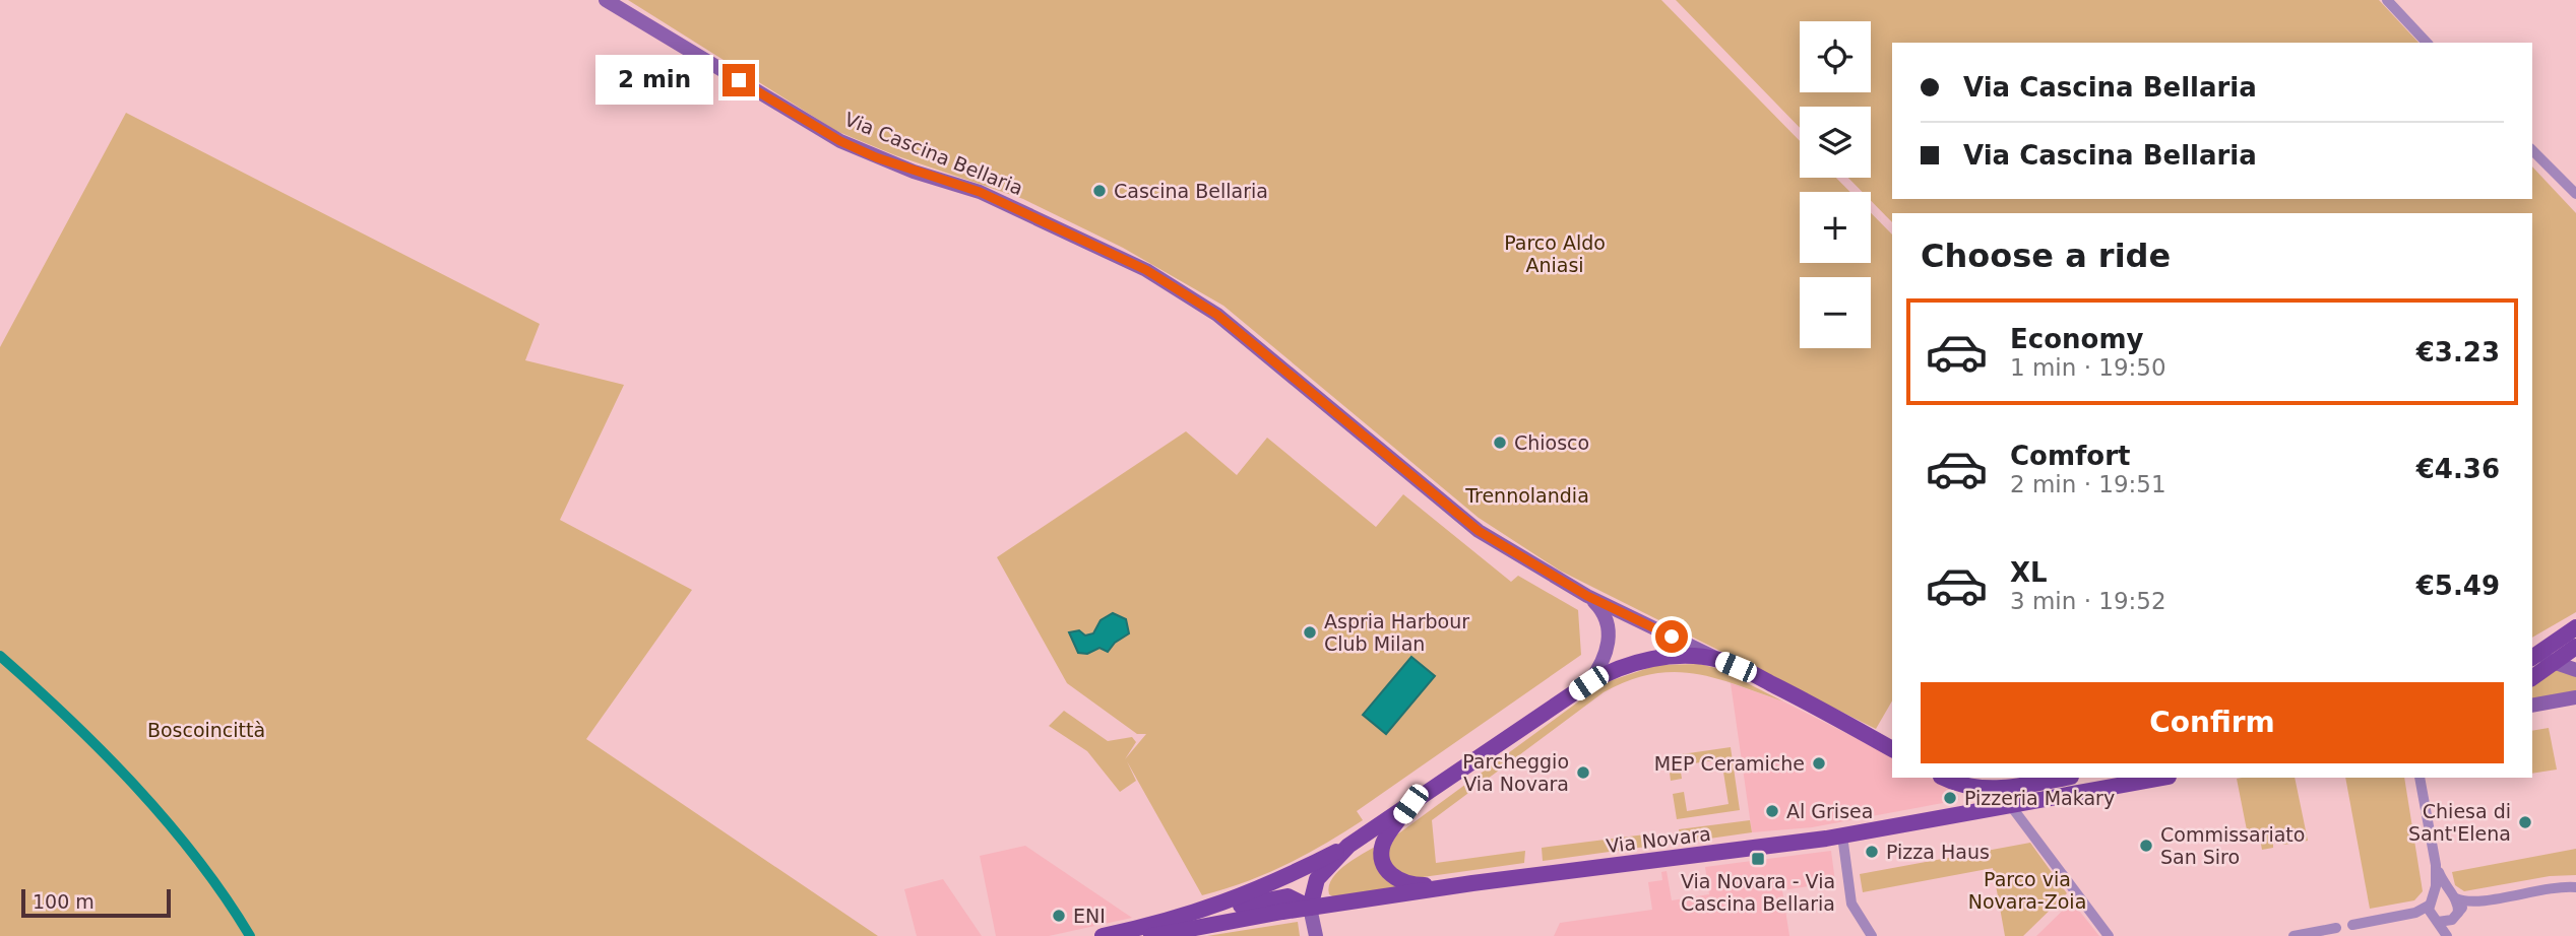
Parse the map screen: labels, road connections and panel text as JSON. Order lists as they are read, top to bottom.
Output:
{
  "streets": {
    "main road": ["Via Cascina Bellaria", "Via Novara"]
  },
  "parks": [
    "Parco Aldo Aniasi",
    "Trennolandia",
    "Boscoincittà",
    "Parco via Novara-Zoia"
  ],
  "places": {
    "other": [
      "Cascina Bellaria",
      "Chiosco",
      "Aspria Harbour Club Milan",
      "MEP Ceramiche",
      "Parcheggio Via Novara",
      "Pizzeria Makary",
      "Al Grisea",
      "Chiesa di Sant'Elena",
      "Commissariato San Siro",
      "Pizza Haus",
      "ENI"
    ],
    "transit": ["Via Novara - Via Cascina Bellaria"]
  },
  "scale_bar": "100 m",
  "page": {
    "map_buttons": ["+", "−"],
    "banner": ["Via Cascina Bellaria", "Via Cascina Bellaria"],
    "bubble": "2 min",
    "heading": "Choose a ride",
    "list": [
      {
        "name": "Economy",
        "note": "1 min · 19:50",
        "value": "€3.23"
      },
      {
        "name": "Comfort",
        "note": "2 min · 19:51",
        "value": "€4.36"
      },
      {
        "name": "XL",
        "note": "3 min · 19:52",
        "value": "€5.49"
      }
    ],
    "buttons": "Confirm",
    "scale": "100 m"
  }
}
